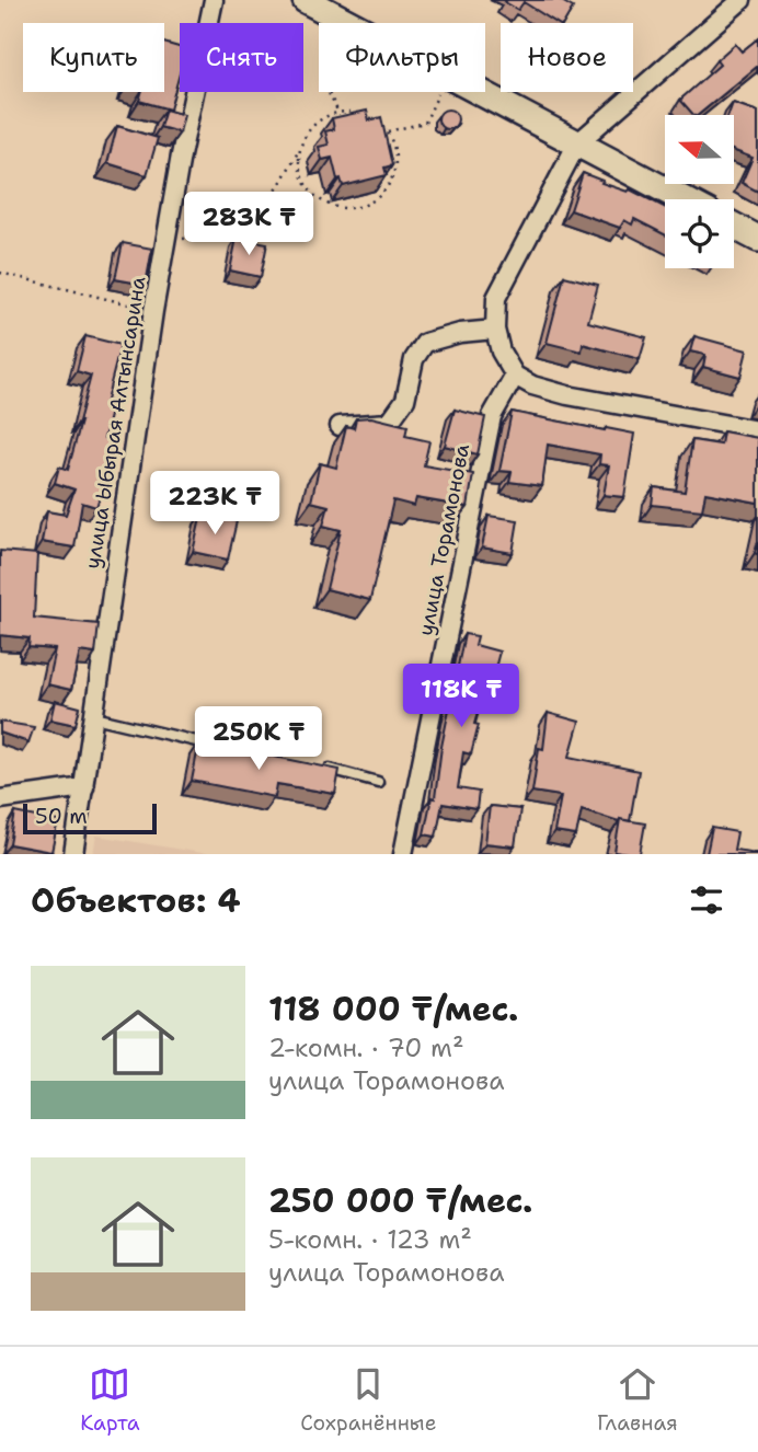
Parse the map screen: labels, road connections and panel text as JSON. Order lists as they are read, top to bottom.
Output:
{
  "streets": {
    "street": ["улица Ыбырая Алтынсарина", "улица Торамонова"]
  },
  "scale_bar": "50 m",
  "north": "left",
  "page": {
    "chip": [
      "Купить",
      "Снять",
      "Фильтры",
      "Новое"
    ],
    "price": [
      "283K ₸",
      "223K ₸",
      "118K ₸",
      "250K ₸"
    ],
    "scale": "50 m",
    "heading": "Объектов: 4",
    "list": [
      {
        "name": "118 000 ₸/мес.",
        "note": "2-комн. · 70 m² · улица Торамонова"
      },
      {
        "name": "250 000 ₸/мес.",
        "note": "5-комн. · 123 m² · улица Торамонова"
      }
    ],
    "tabs": ["Карта", "Сохранённые", "Главная"]
  }
}
